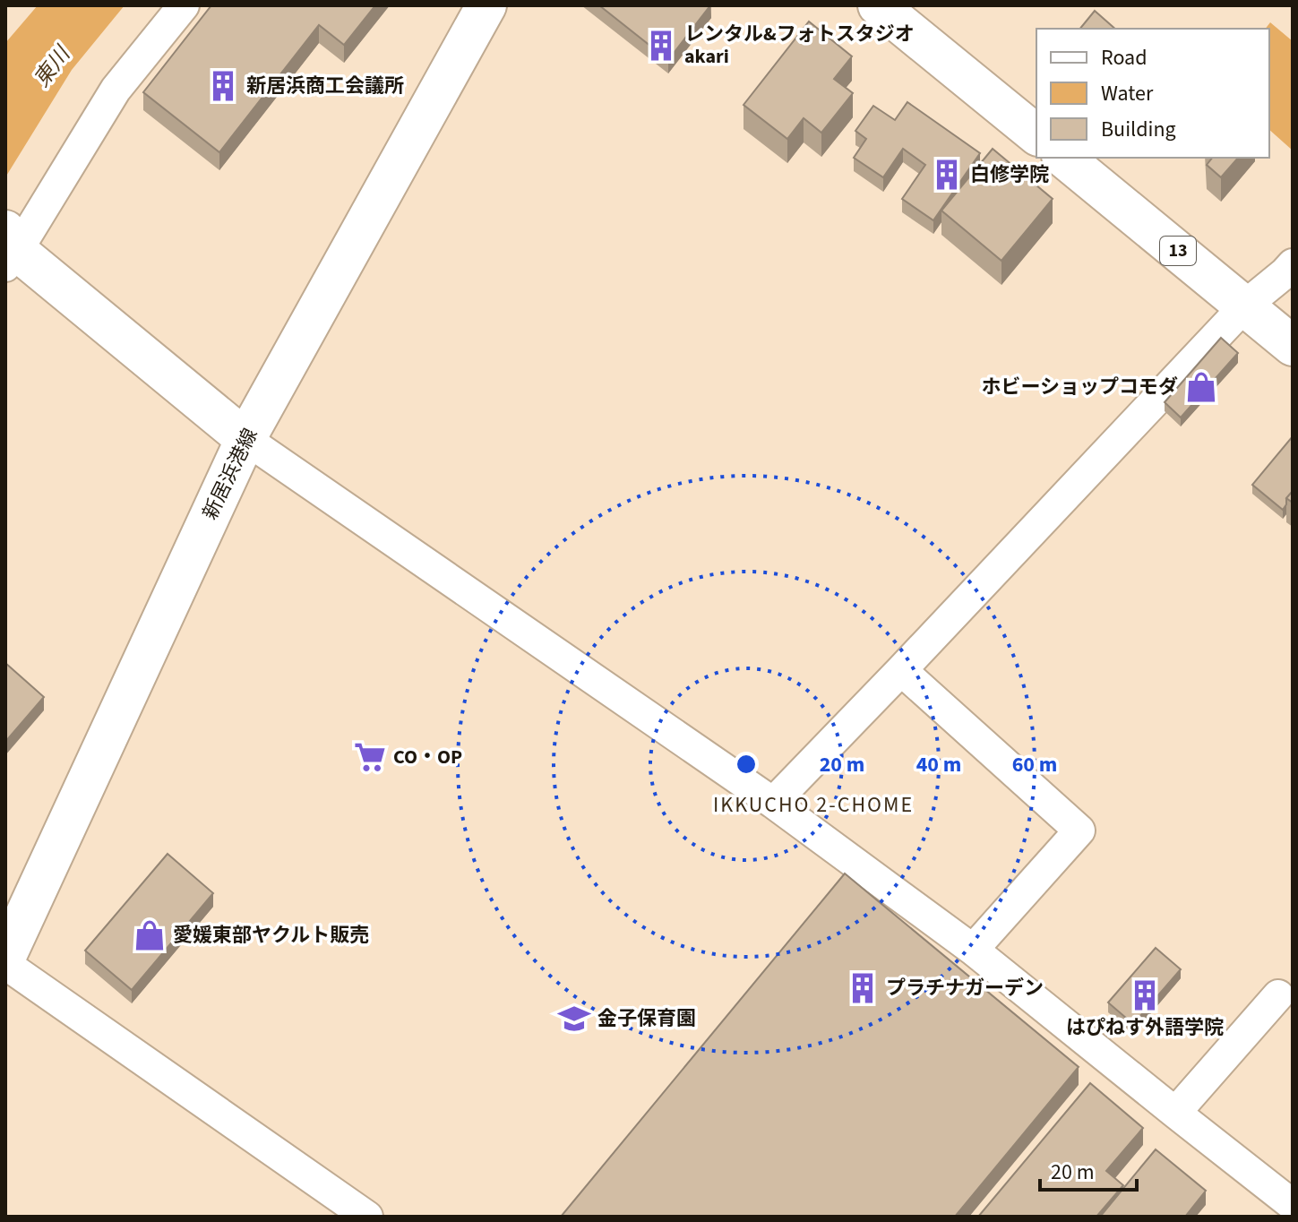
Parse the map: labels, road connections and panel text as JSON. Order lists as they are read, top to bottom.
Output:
{
  "streets": {
    "main road": ["13", "新居浜港線"]
  },
  "districts": ["IKKUCHO 2-CHOME"],
  "water": ["東川"],
  "places": {
    "building": [
      "レンタル&フォトスタジオ akari",
      "新居浜商工会議所",
      "白修学院",
      "プラチナガーデン",
      "はぴねす外語学院"
    ],
    "shop": ["ホビーショップコモダ", "愛媛東部ヤクルト販売"],
    "supermarket": ["CO・OP"],
    "school or university": ["金子保育園"]
  },
  "legend": ["Road", "Water", "Building"],
  "scale_bar": "20 m",
  "rings": ["20 m", "40 m", "60 m"]
}
